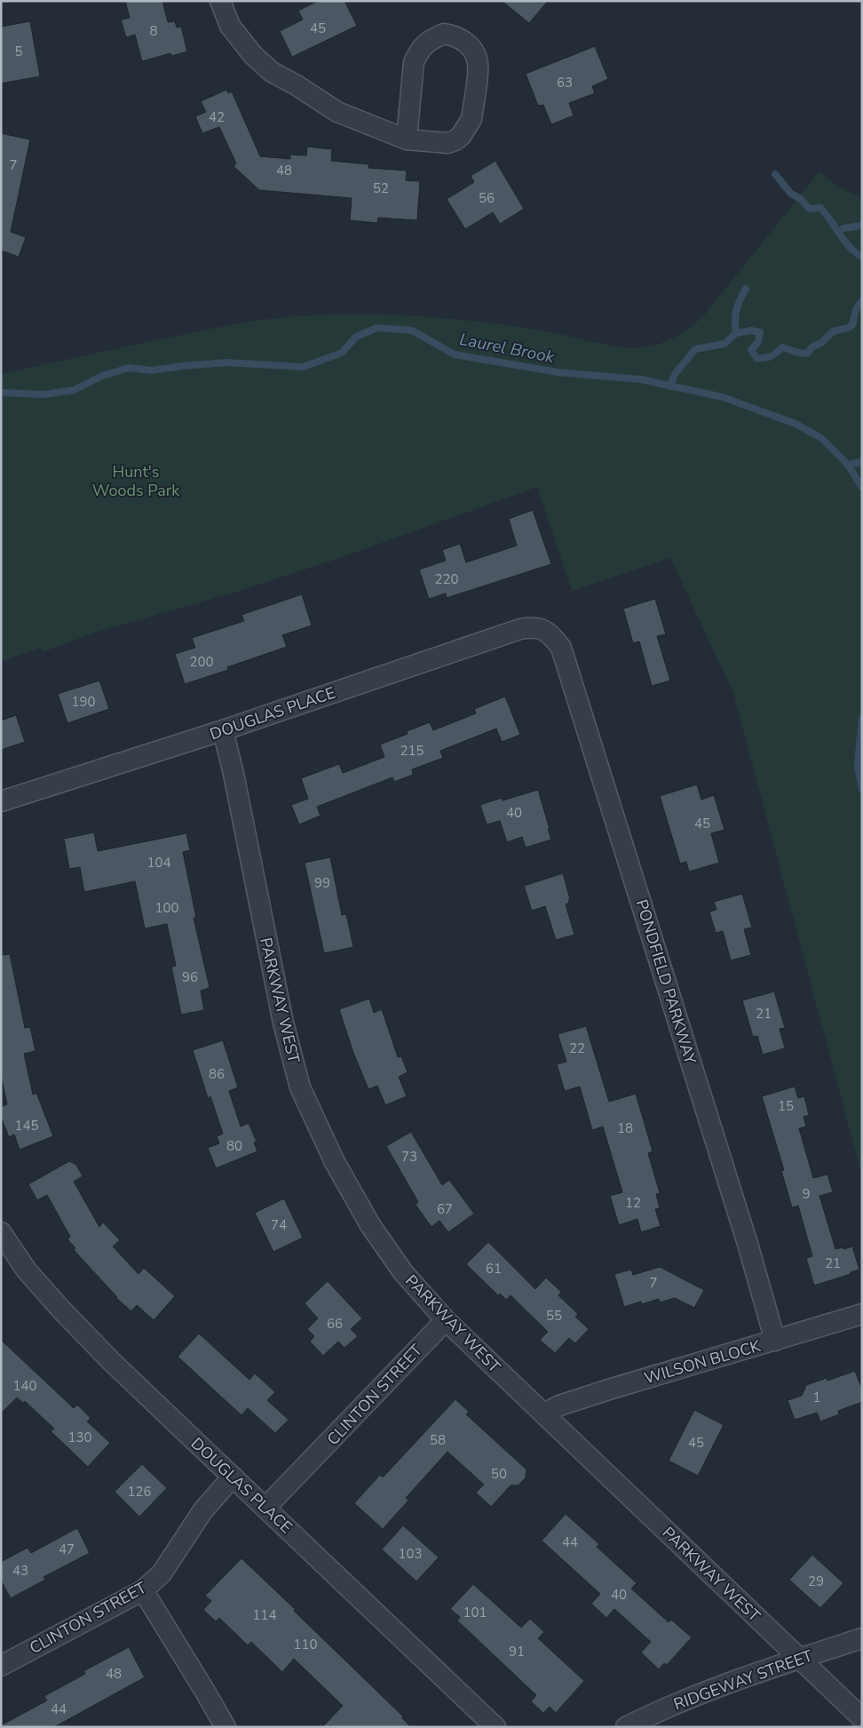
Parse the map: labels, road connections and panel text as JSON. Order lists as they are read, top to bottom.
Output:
{
  "streets": {
    "street": [
      "DOUGLAS PLACE",
      "PONDFIELD PARKWAY",
      "PARKWAY WEST",
      "WILSON BLOCK",
      "CLINTON STREET",
      "RIDGEWAY STREET"
    ]
  },
  "crossings": [
    ["DOUGLAS PLACE", "PONDFIELD PARKWAY"],
    ["DOUGLAS PLACE", "PARKWAY WEST"],
    ["DOUGLAS PLACE", "CLINTON STREET"],
    ["PONDFIELD PARKWAY", "WILSON BLOCK"],
    ["PARKWAY WEST", "WILSON BLOCK"],
    ["PARKWAY WEST", "CLINTON STREET"],
    ["PARKWAY WEST", "RIDGEWAY STREET"]
  ],
  "water": ["Laurel Brook"],
  "parks": ["Hunt's Woods Park"],
  "house_numbers": [
    "45",
    "8",
    "5",
    "63",
    "42",
    "7",
    "48",
    "52",
    "56",
    "220",
    "200",
    "190",
    "215",
    "40",
    "45",
    "104",
    "99",
    "100",
    "96",
    "21",
    "22",
    "86",
    "15",
    "145",
    "18",
    "80",
    "73",
    "9",
    "12",
    "67",
    "74",
    "21",
    "61",
    "7",
    "55",
    "66",
    "140",
    "1",
    "130",
    "58",
    "45",
    "50",
    "126",
    "44",
    "47",
    "103",
    "43",
    "29",
    "40",
    "101",
    "114",
    "110",
    "91",
    "48",
    "44"
  ]
}
